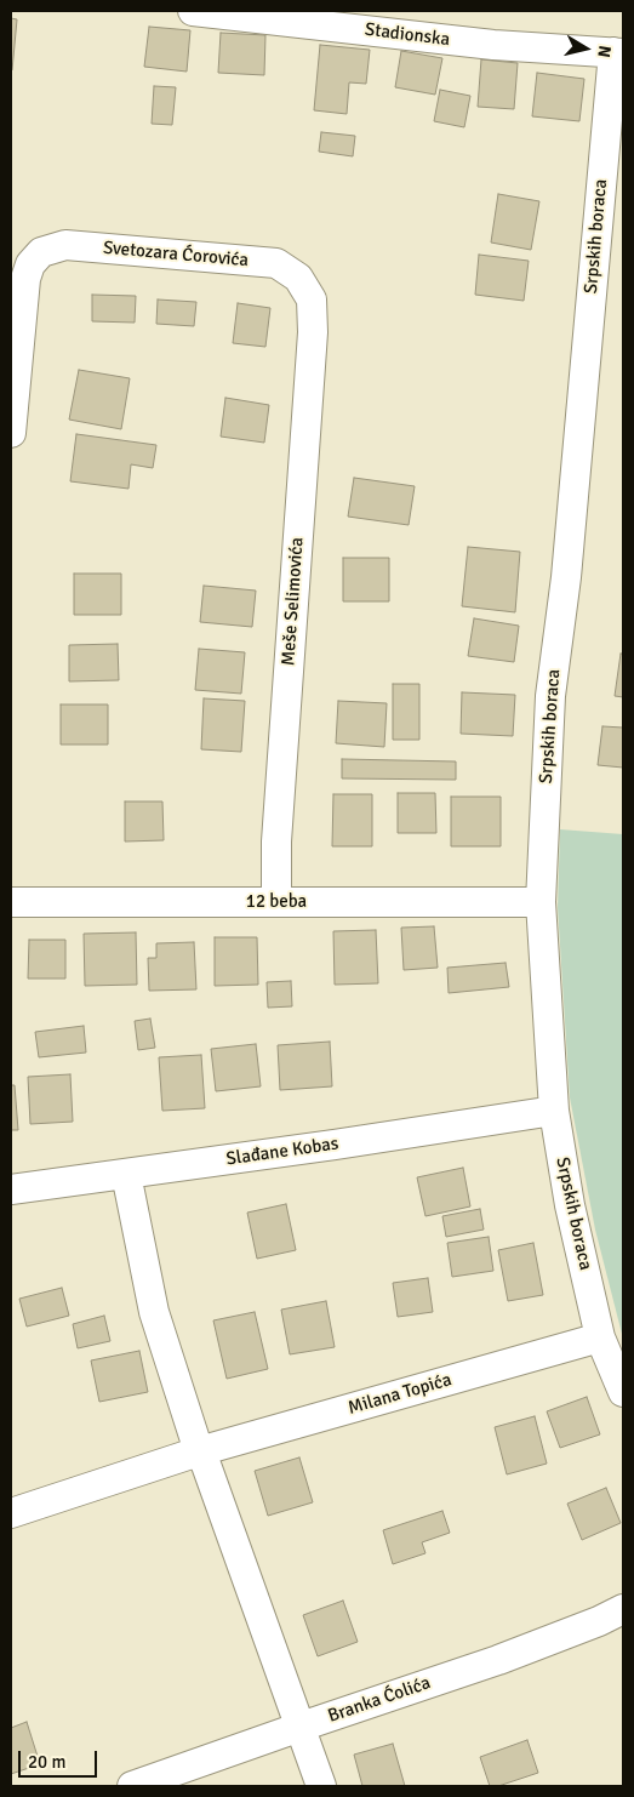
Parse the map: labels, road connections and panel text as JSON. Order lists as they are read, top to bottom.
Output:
{
  "streets": {
    "street": [
      "Stadionska",
      "Srpskih boraca",
      "Svetozara Ćorovića",
      "Meše Selimovića",
      "12 beba",
      "Slađane Kobas",
      "Milana Topića",
      "Branka Ćolića"
    ]
  },
  "crossings": [
    ["Stadionska", "Srpskih boraca"],
    ["Srpskih boraca", "12 beba"],
    ["Srpskih boraca", "Slađane Kobas"],
    ["Srpskih boraca", "Milana Topića"],
    ["Svetozara Ćorovića", "Meše Selimovića"],
    ["Meše Selimovića", "12 beba"]
  ],
  "scale_bar": "20 m",
  "north": "right"
}
